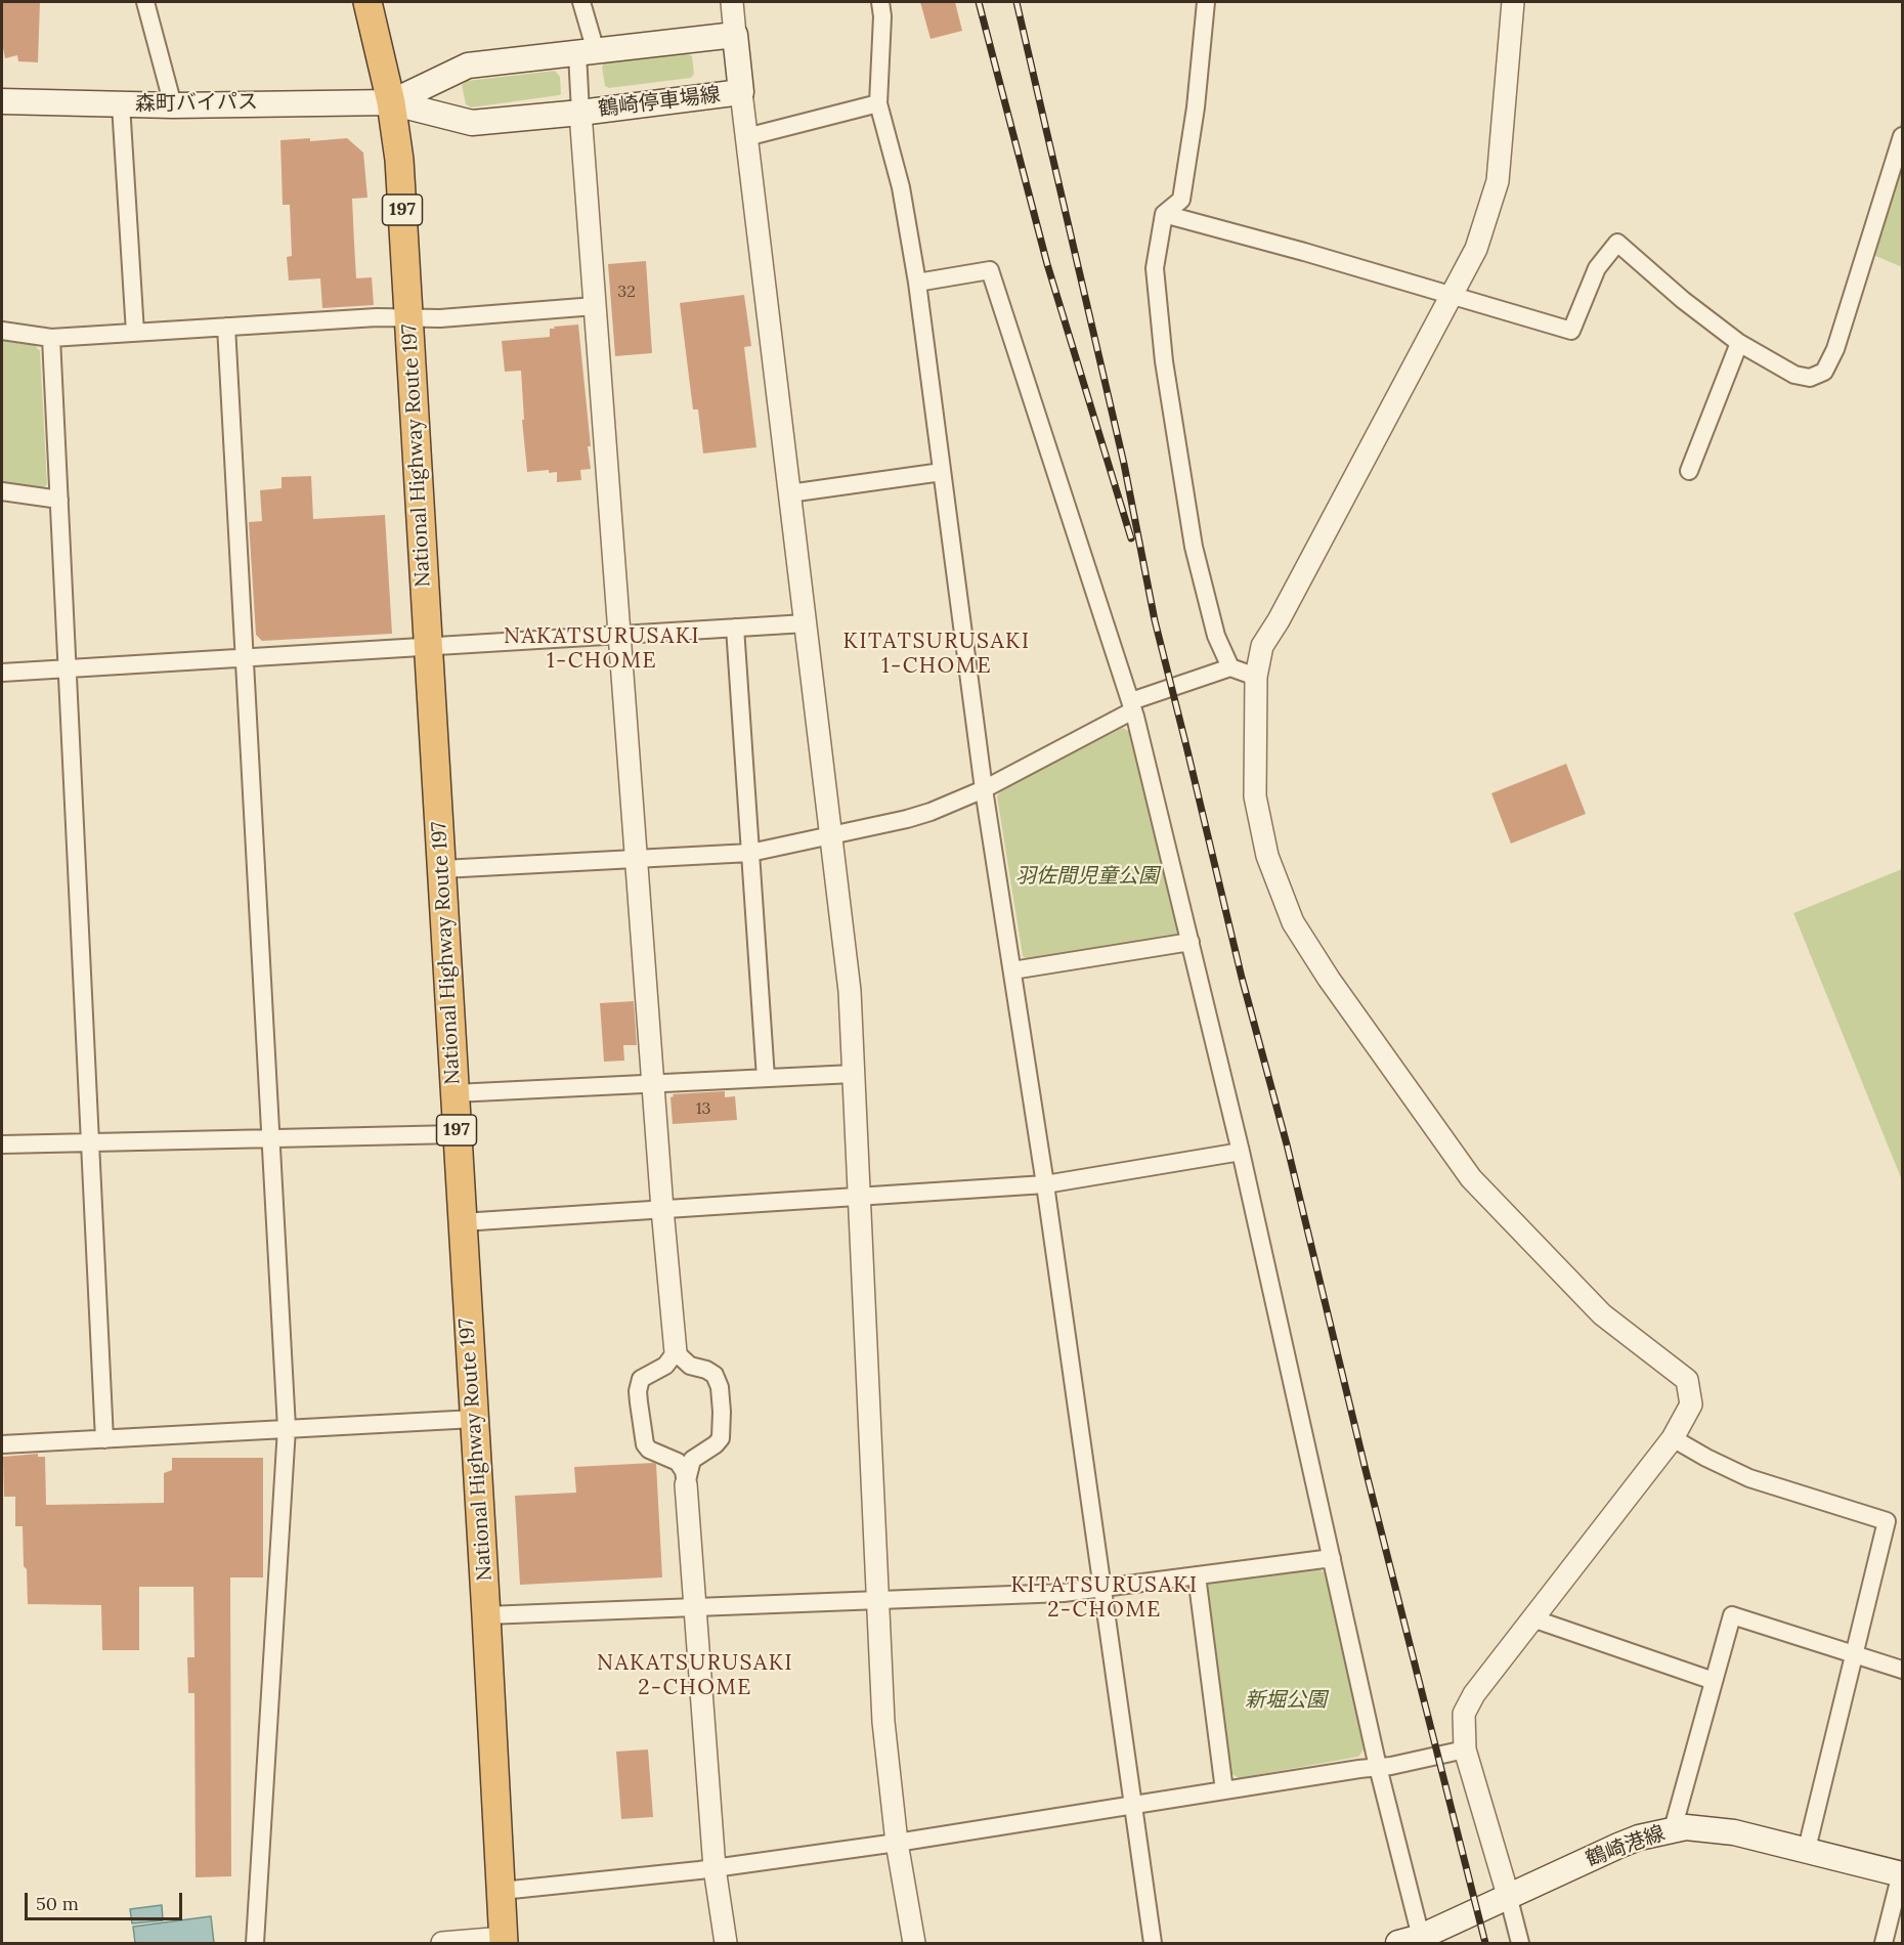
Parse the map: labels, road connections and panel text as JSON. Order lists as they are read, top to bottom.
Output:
{
  "streets": {
    "highway": ["197", "National Highway Route 197"],
    "main road": ["鶴崎停車場線", "森町バイパス", "鶴崎港線"]
  },
  "crossings": [
    ["鶴崎停車場線", "森町バイパス"],
    ["鶴崎停車場線", "National Highway Route 197"],
    ["森町バイパス", "National Highway Route 197"]
  ],
  "districts": [
    "NAKATSURUSAKI 1-CHOME",
    "KITATSURUSAKI 1-CHOME",
    "KITATSURUSAKI 2-CHOME",
    "NAKATSURUSAKI 2-CHOME"
  ],
  "parks": ["羽佐間児童公園", "新堀公園"],
  "house_numbers": ["32", "13"],
  "scale_bar": "50 m"
}
